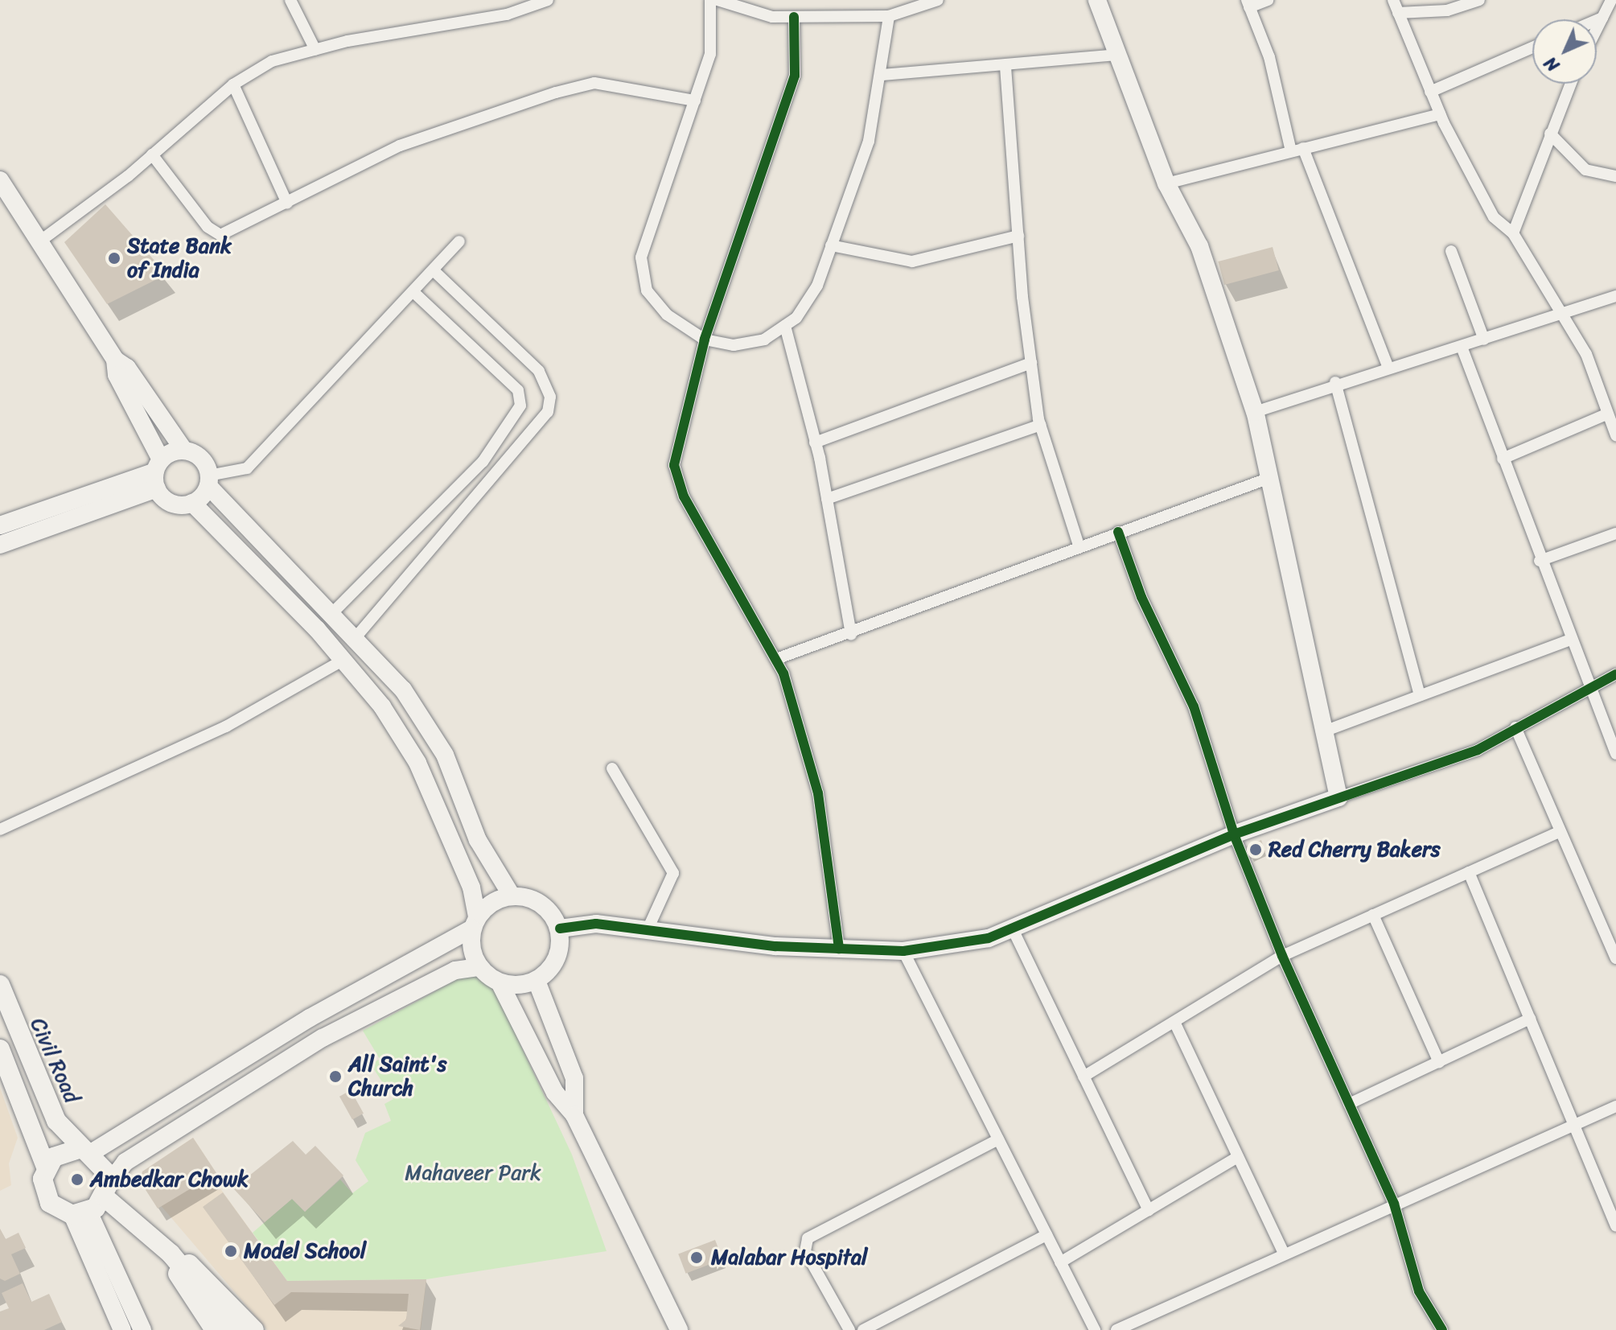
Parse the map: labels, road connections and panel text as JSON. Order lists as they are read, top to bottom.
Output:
{
  "streets": {
    "main road": ["Civil Road"]
  },
  "parks": ["Mahaveer Park"],
  "places": [
    "State Bank of India",
    "Red Cherry Bakers",
    "All Saint's Church",
    "Ambedkar Chowk",
    "Model School",
    "Malabar Hospital"
  ],
  "north": "bottom left"
}
